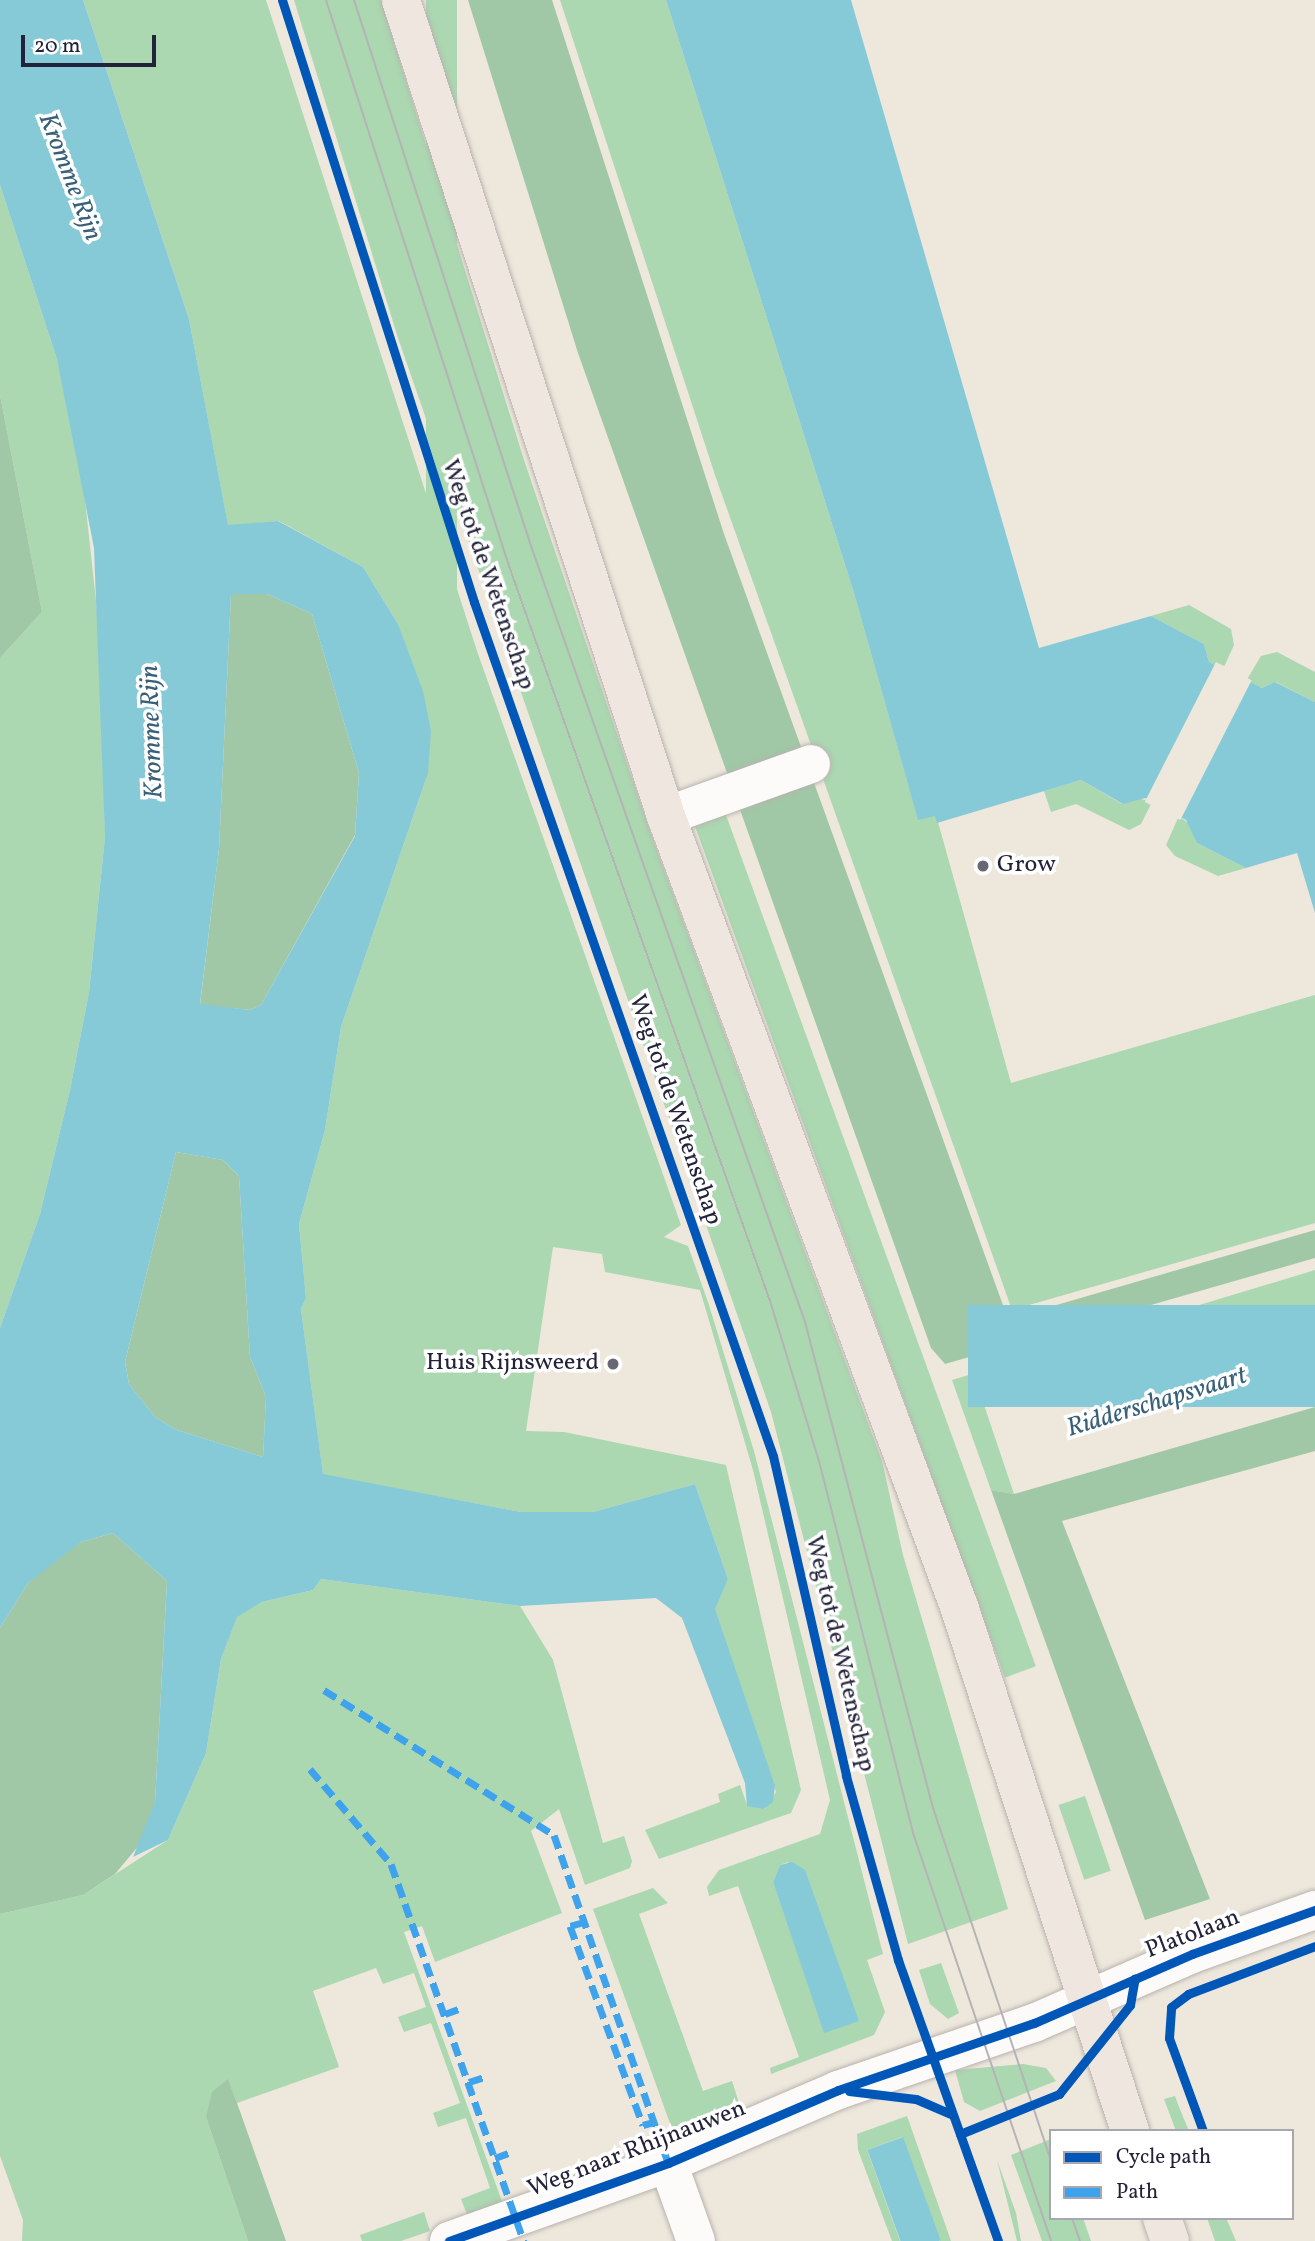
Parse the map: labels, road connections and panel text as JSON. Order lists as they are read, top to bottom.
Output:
{
  "streets": {
    "street": ["Platolaan", "Weg naar Rhijnauwen"],
    "cycle path": ["Weg tot de Wetenschap"]
  },
  "crossings": [
    ["Platolaan", "Weg naar Rhijnauwen"]
  ],
  "water": ["Kromme Rijn", "Ridderschapsvaart"],
  "places": ["Grow", "Huis Rijnsweerd"],
  "legend": ["Cycle path", "Path"],
  "scale_bar": "20 m"
}
